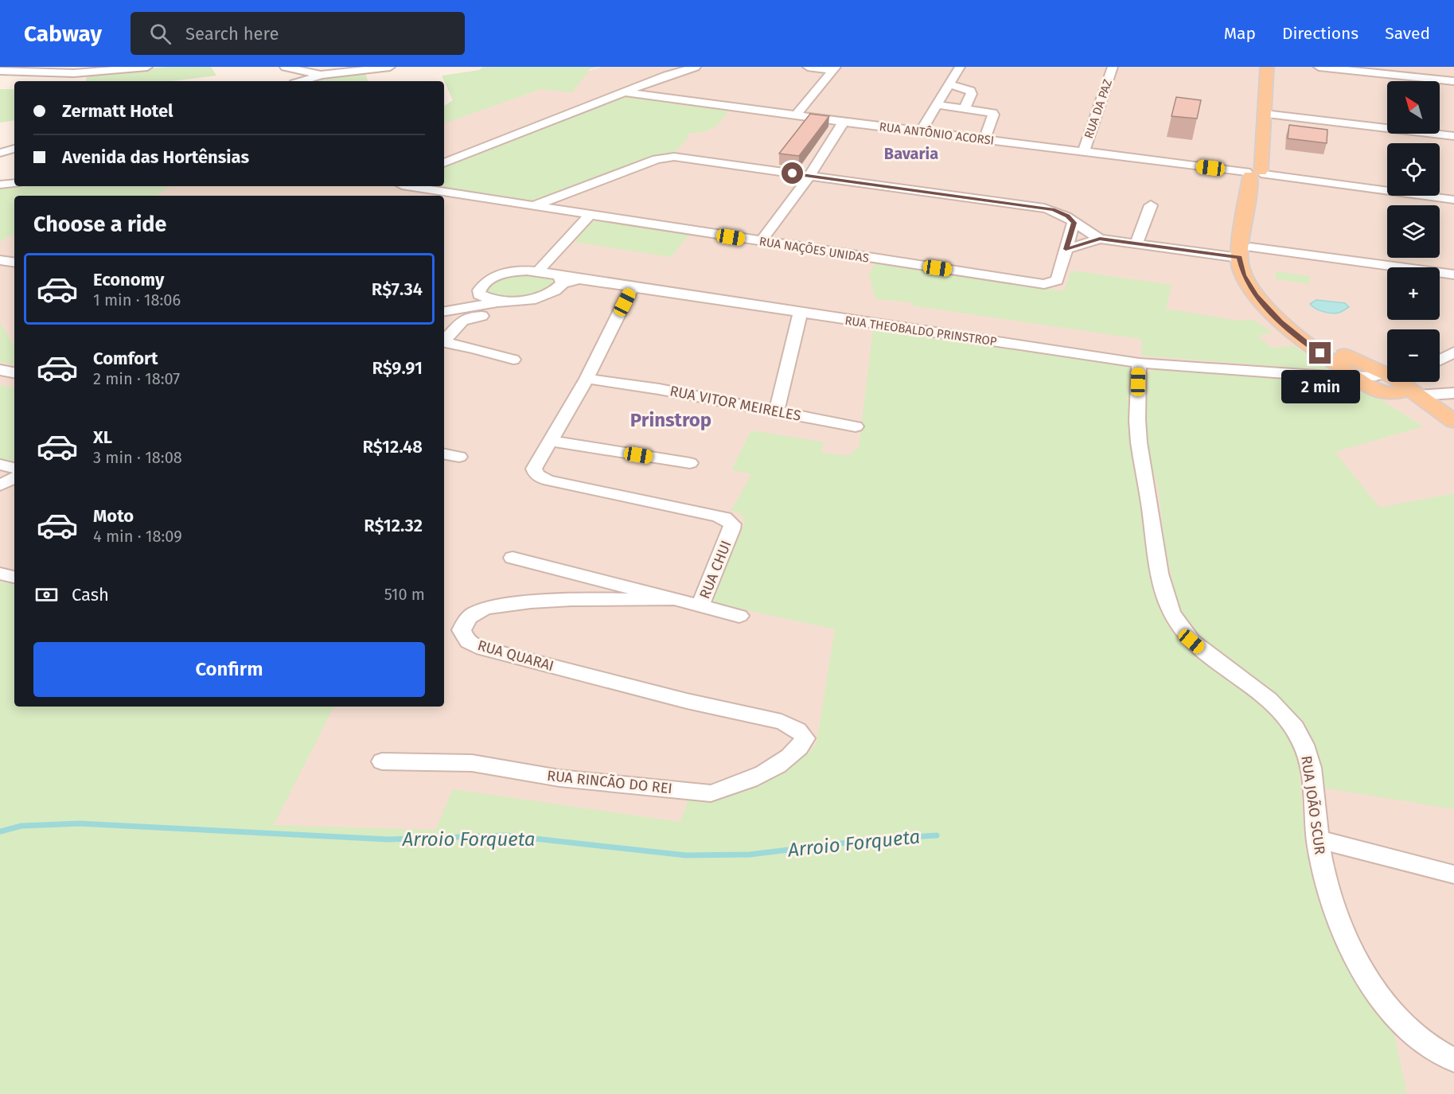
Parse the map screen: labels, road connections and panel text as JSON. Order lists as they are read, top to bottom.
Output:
{
  "streets": {
    "street": [
      "RUA DA PAZ",
      "RUA ANTÔNIO ACORSI",
      "RUA NAÇÕES UNIDAS",
      "RUA THEOBALDO PRINSTROP",
      "RUA VITOR MEIRELES",
      "RUA CHUI",
      "RUA QUARAI",
      "RUA RINCÃO DO REI",
      "RUA JOÃO SCUR"
    ]
  },
  "crossings": [
    ["RUA DA PAZ", "RUA ANTÔNIO ACORSI"],
    ["RUA THEOBALDO PRINSTROP", "RUA JOÃO SCUR"],
    ["RUA QUARAI", "RUA RINCÃO DO REI"]
  ],
  "districts": ["Bavaria", "Prinstrop"],
  "water": ["Arroio Forqueta"],
  "north": "top left",
  "page": {
    "header": "Cabway",
    "search": "Search here",
    "nav": ["Map", "Directions", "Saved"],
    "map_buttons": ["+", "−"],
    "banner": ["Zermatt Hotel", "Avenida das Hortênsias"],
    "heading": "Choose a ride",
    "list": [
      {
        "name": "Economy",
        "note": "1 min · 18:06",
        "value": "R$7.34"
      },
      {
        "name": "Comfort",
        "note": "2 min · 18:07",
        "value": "R$9.91"
      },
      {
        "name": "XL",
        "note": "3 min · 18:08",
        "value": "R$12.48"
      },
      {
        "name": "Moto",
        "note": "4 min · 18:09",
        "value": "R$12.32"
      }
    ],
    "bubble": "2 min",
    "pay": ["Cash", "510 m"],
    "buttons": "Confirm"
  }
}
